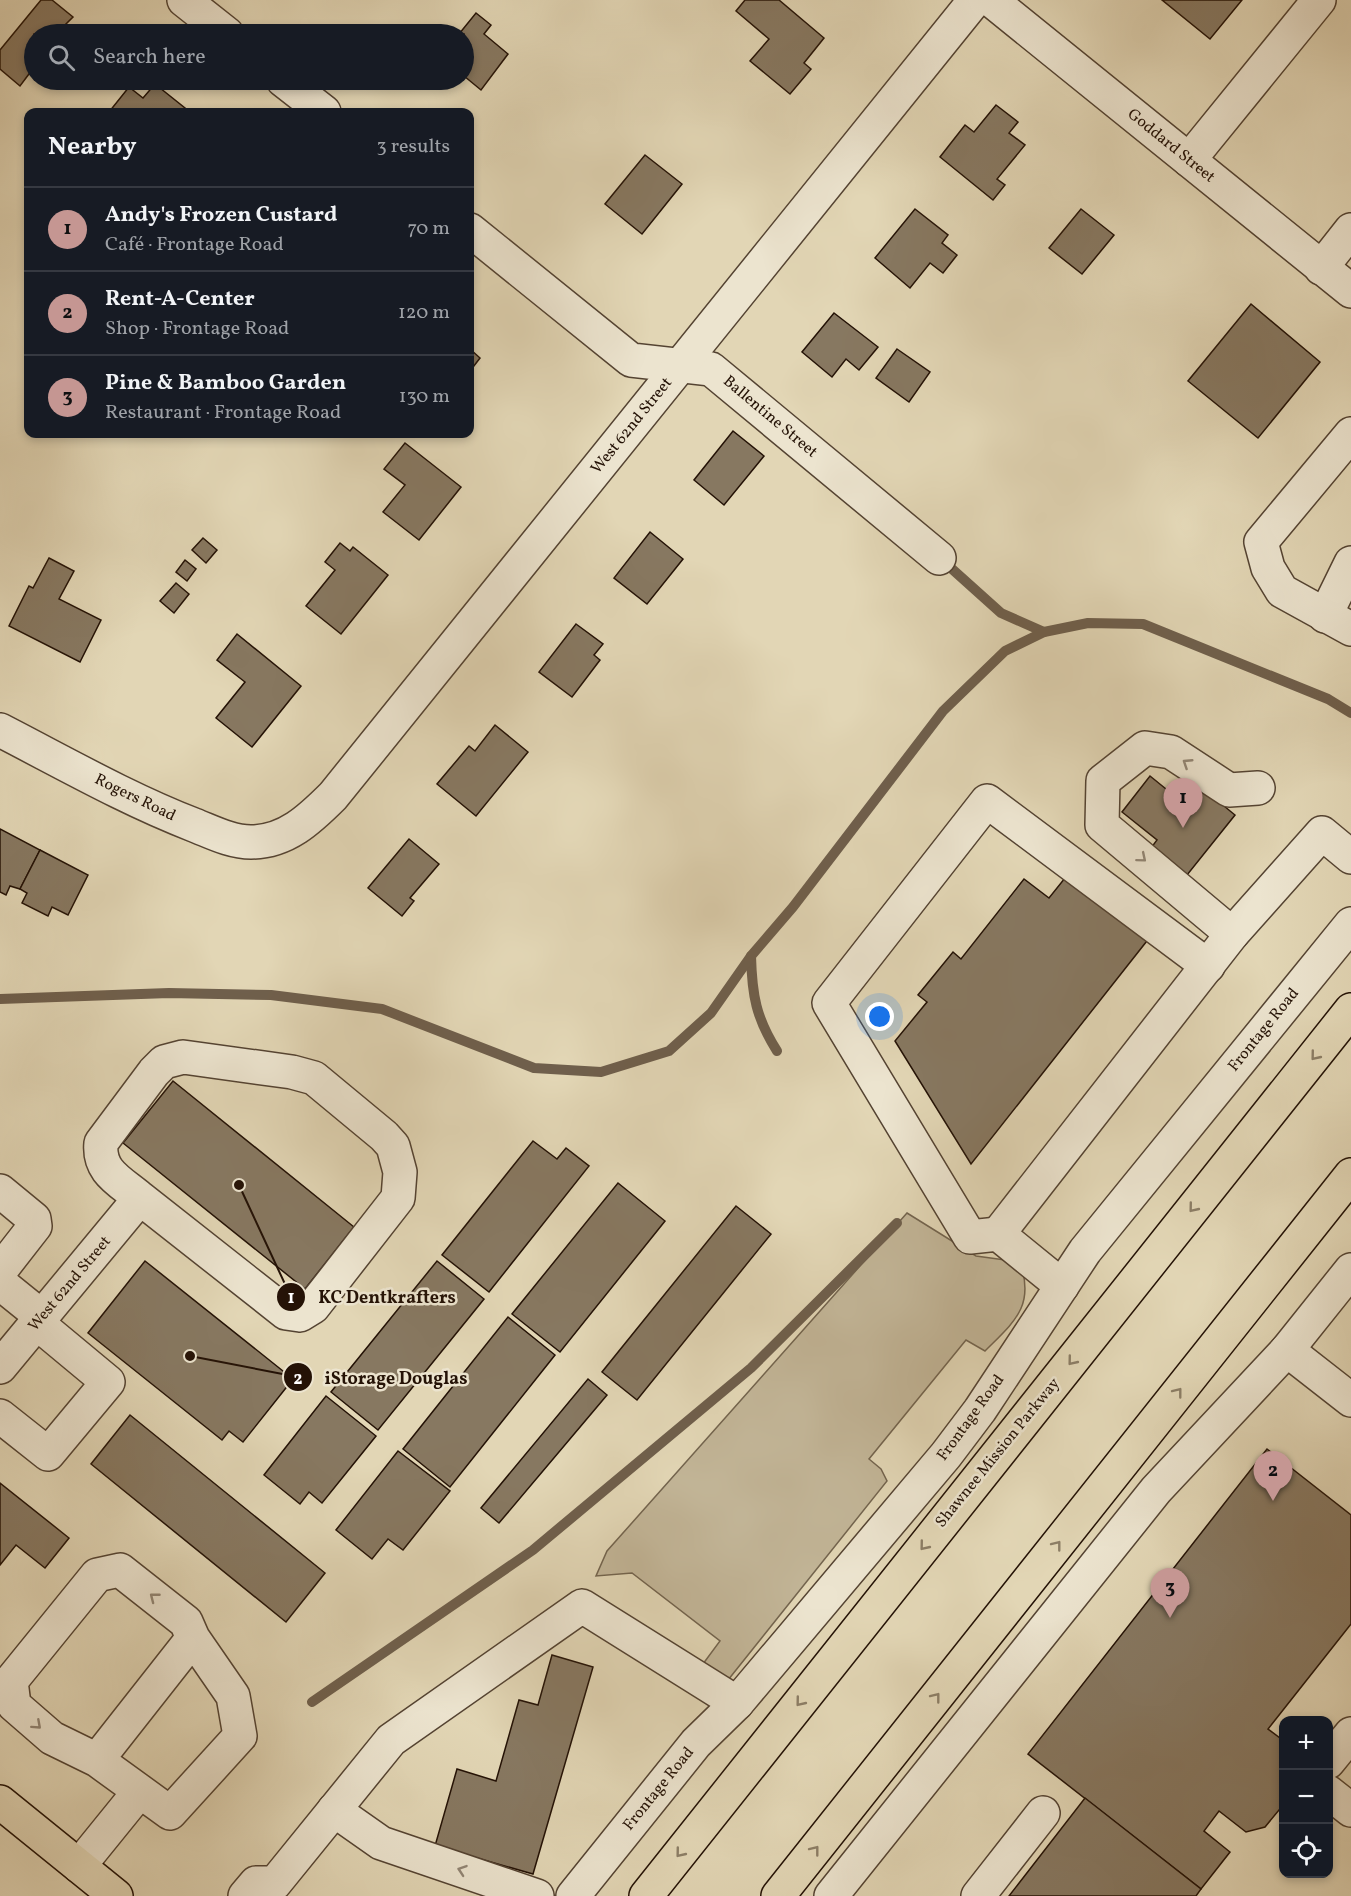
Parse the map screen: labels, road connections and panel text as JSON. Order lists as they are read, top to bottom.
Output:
{
  "streets": {
    "main road": ["Shawnee Mission Parkway"],
    "street": [
      "Goddard Street",
      "Ballentine Street",
      "West 62nd Street",
      "Rogers Road",
      "Frontage Road"
    ]
  },
  "crossings": [
    ["Ballentine Street", "West 62nd Street"],
    ["West 62nd Street", "Rogers Road"]
  ],
  "places": ["KC Dentkrafters", "iStorage Douglas"],
  "page": {
    "search": "Search here",
    "heading": ["Nearby", "3 results"],
    "list": [
      {
        "mark": "1",
        "name": "Andy's Frozen Custard",
        "note": "Café · Frontage Road",
        "value": "70 m"
      },
      {
        "mark": "2",
        "name": "Rent-A-Center",
        "note": "Shop · Frontage Road",
        "value": "120 m"
      },
      {
        "mark": "3",
        "name": "Pine & Bamboo Garden",
        "note": "Restaurant · Frontage Road",
        "value": "130 m"
      }
    ],
    "pins": ["1", "2", "3"],
    "map_buttons": ["+", "−"]
  }
}
